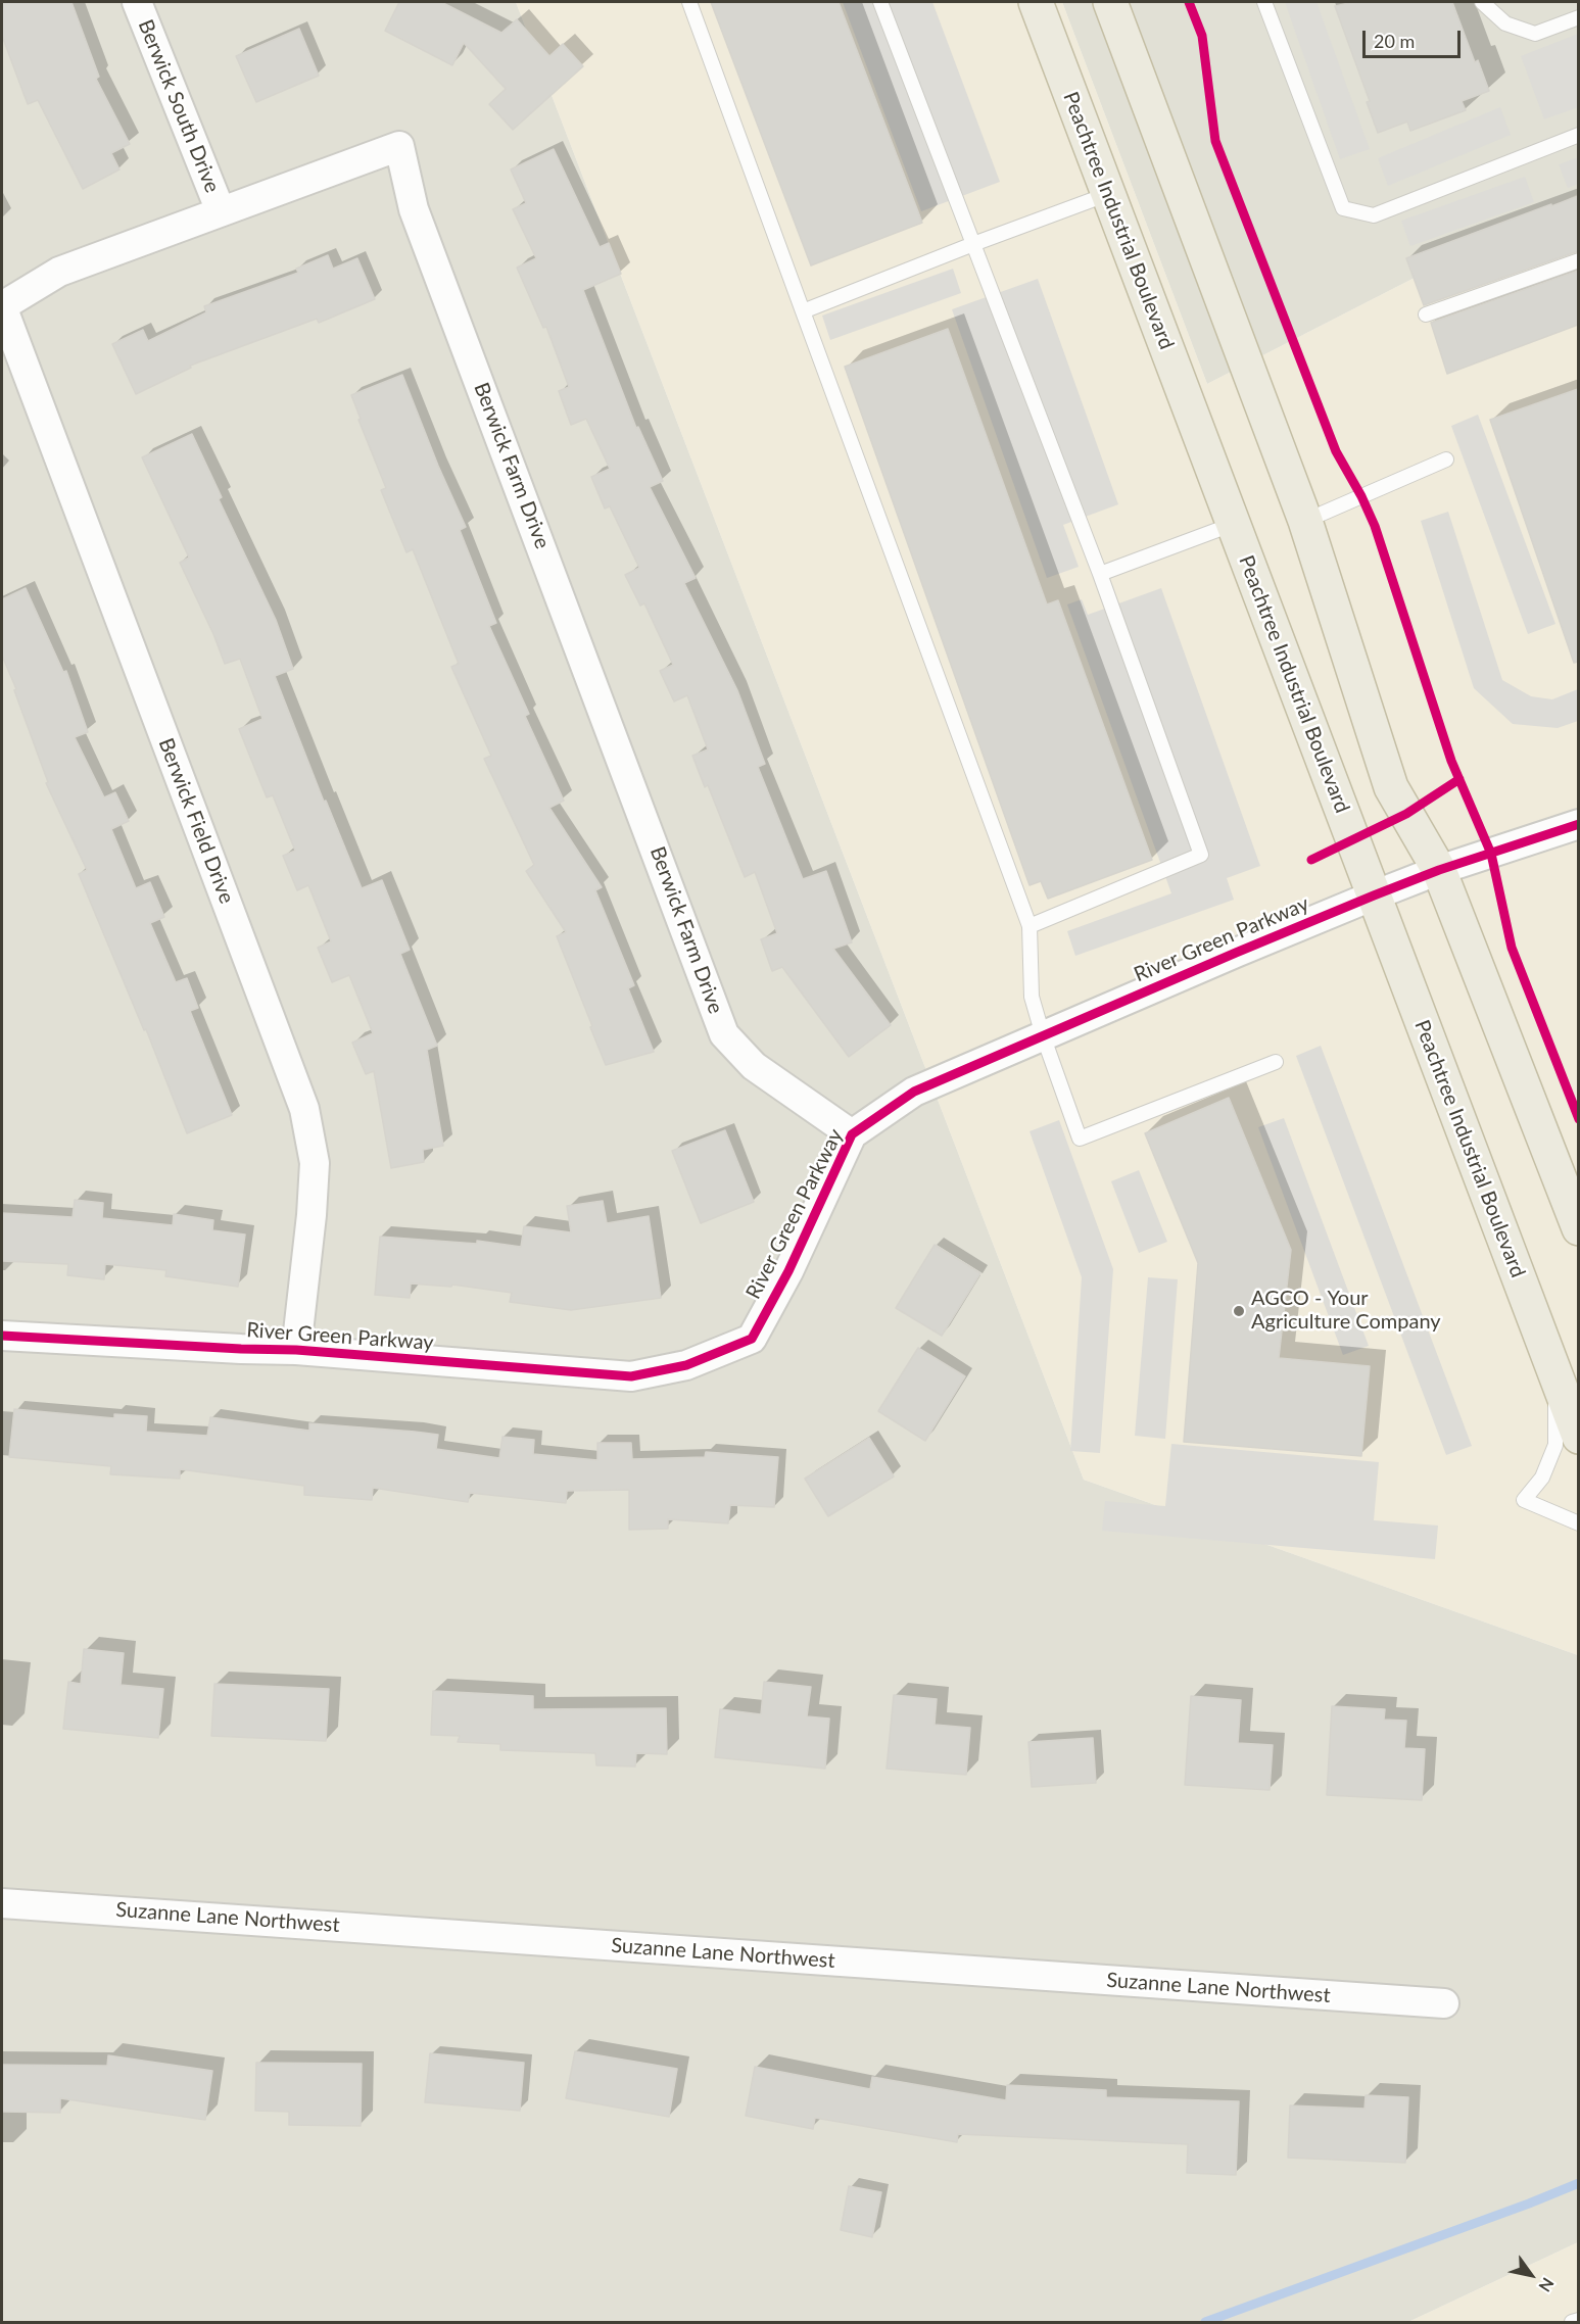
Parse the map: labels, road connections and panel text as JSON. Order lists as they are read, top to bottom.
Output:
{
  "streets": {
    "highway": ["Peachtree Industrial Boulevard"],
    "street": [
      "Berwick South Drive",
      "Berwick Farm Drive",
      "Berwick Field Drive",
      "River Green Parkway",
      "Suzanne Lane Northwest"
    ]
  },
  "crossings": [
    ["Berwick South Drive", "Berwick Farm Drive"],
    ["Peachtree Industrial Boulevard", "River Green Parkway"],
    ["Berwick Farm Drive", "Berwick Field Drive"],
    ["Berwick Farm Drive", "River Green Parkway"],
    ["Berwick Field Drive", "River Green Parkway"]
  ],
  "places": ["AGCO - Your Agriculture Company"],
  "scale_bar": "20 m",
  "north": "bottom right"
}
